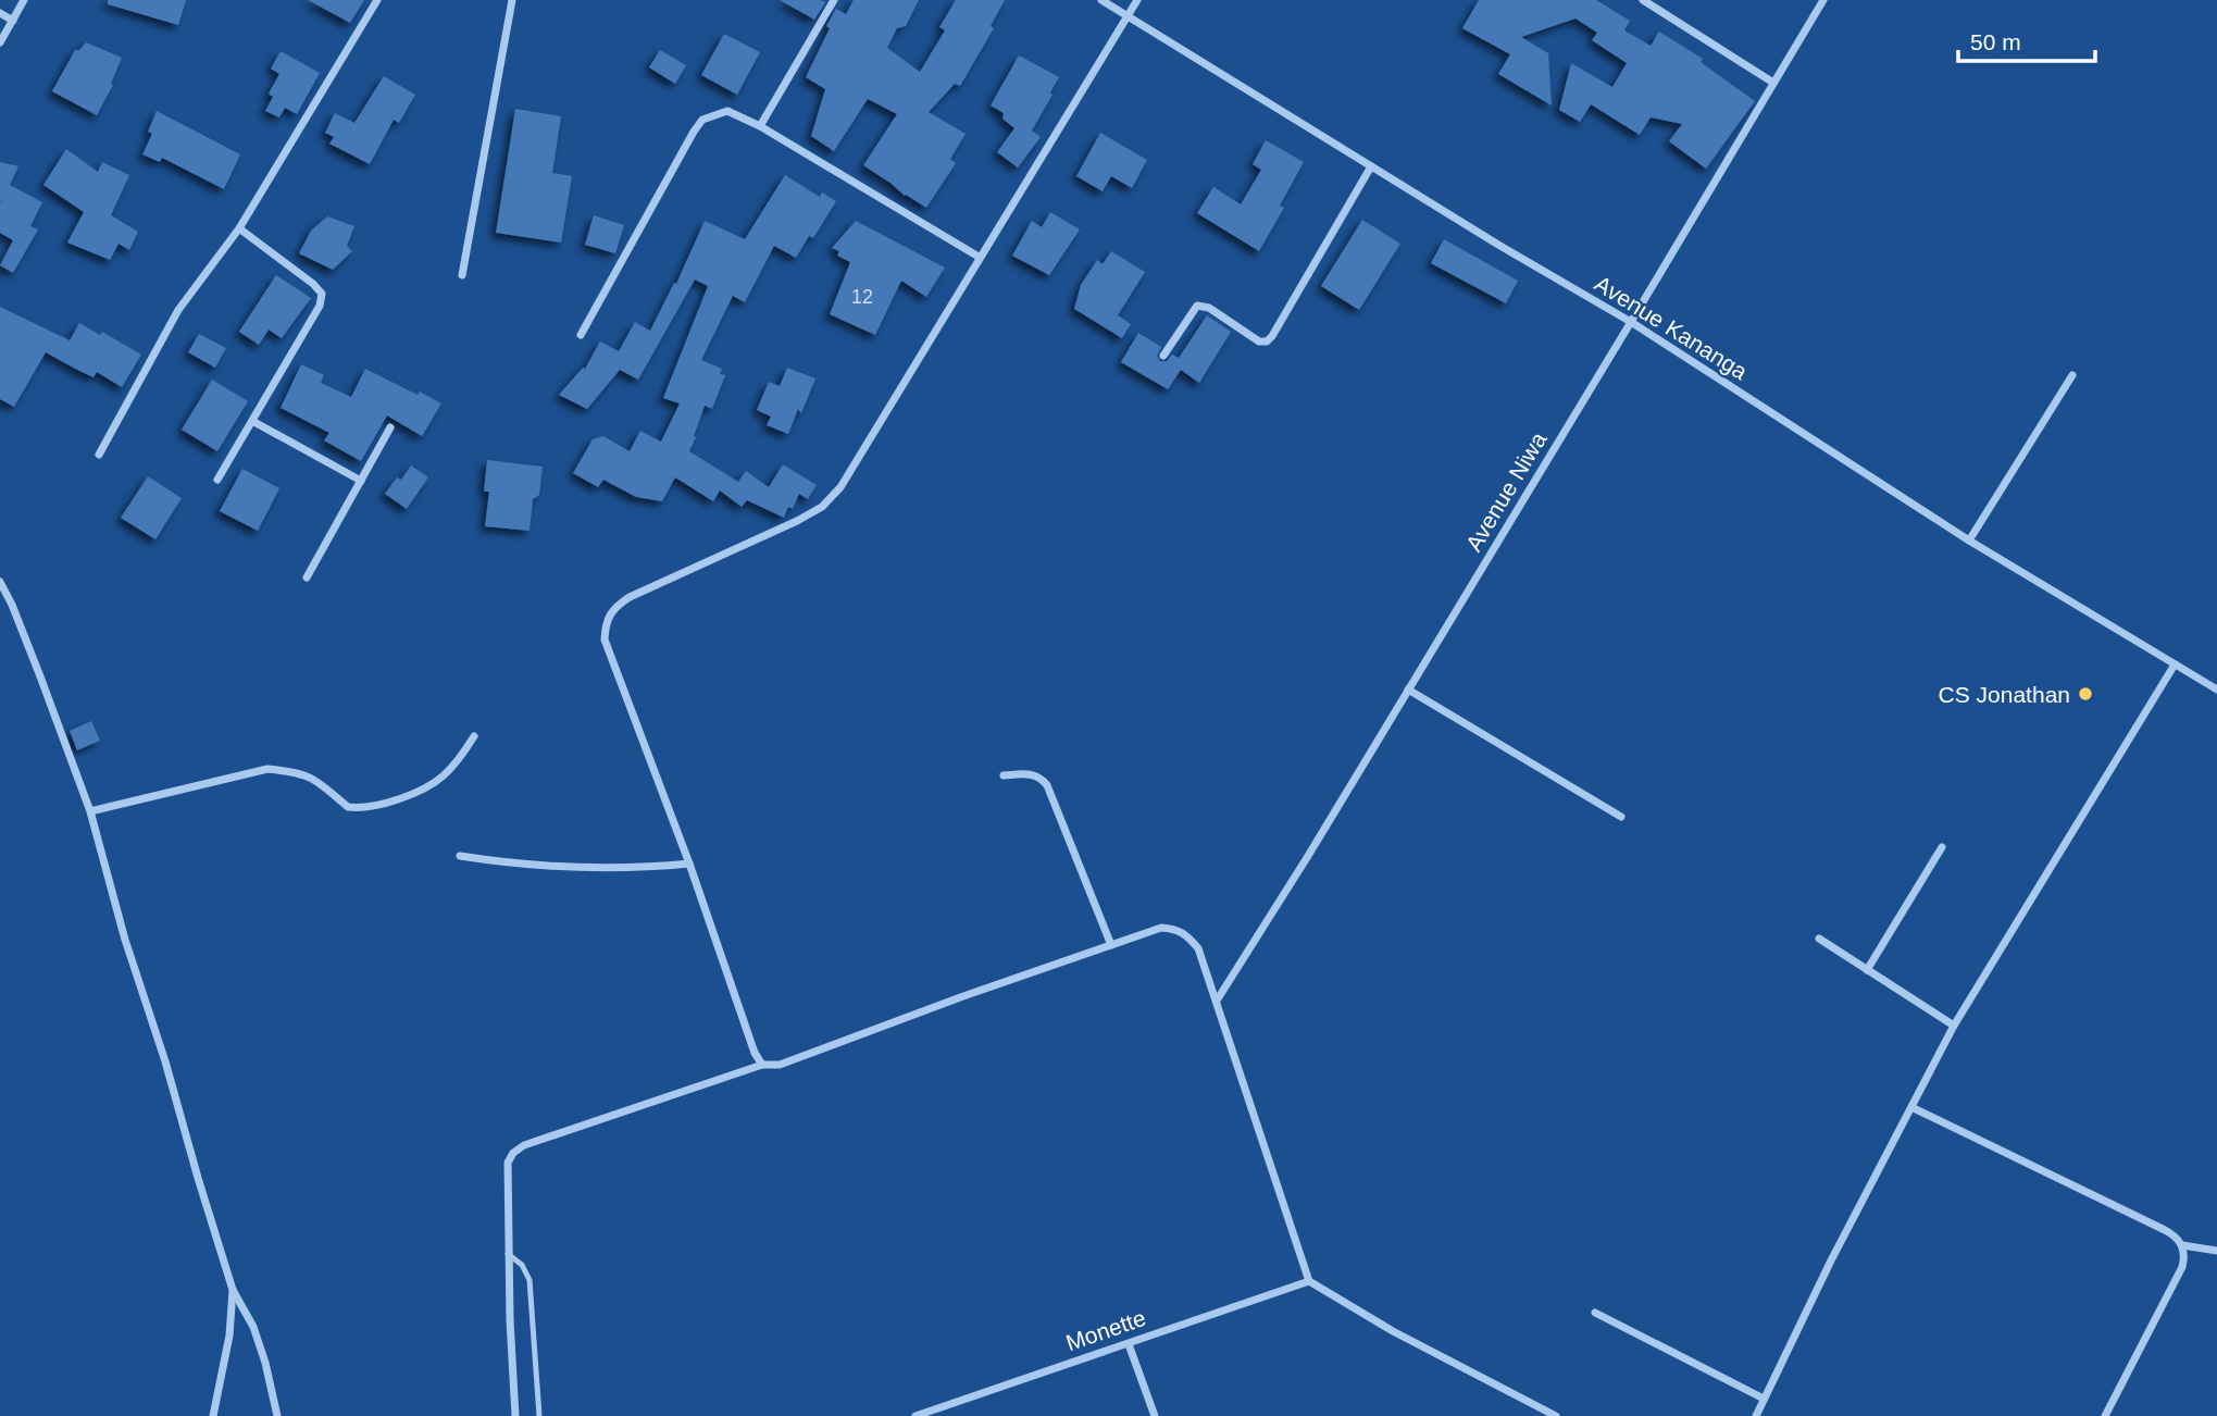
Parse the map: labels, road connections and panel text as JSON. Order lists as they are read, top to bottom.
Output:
{
  "streets": {
    "street": ["Avenue Kananga", "Avenue Niwa", "Monette"]
  },
  "crossings": [
    ["Avenue Kananga", "Avenue Niwa"]
  ],
  "places": ["CS Jonathan"],
  "house_numbers": ["12"],
  "scale_bar": "50 m"
}
